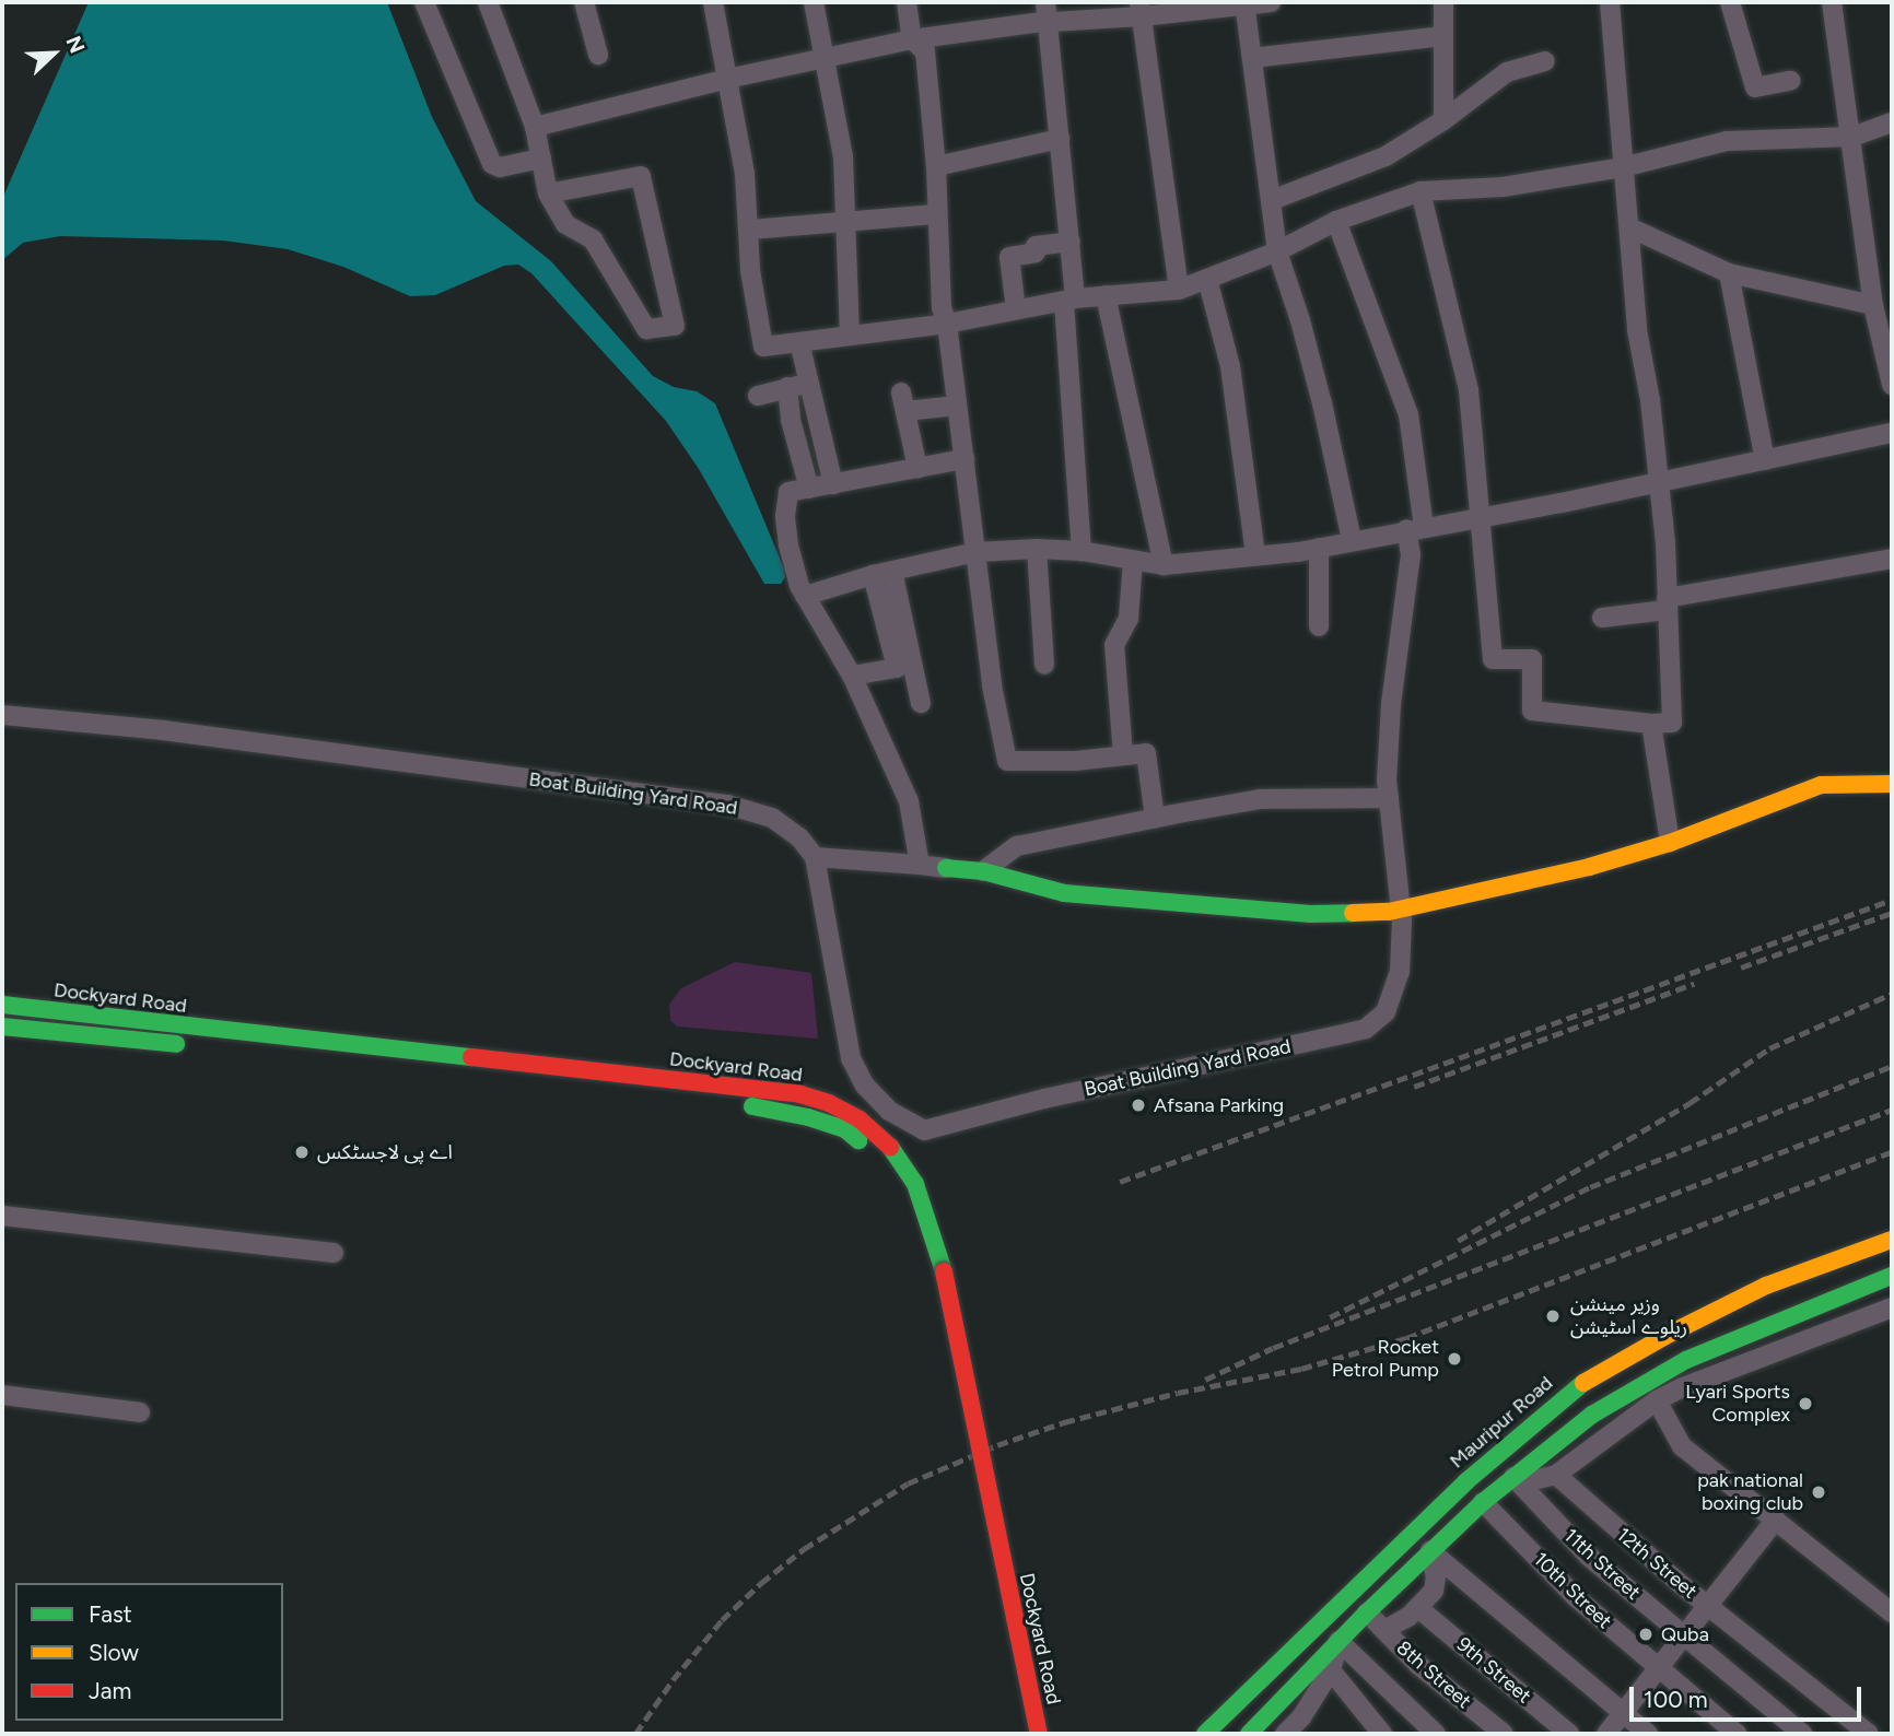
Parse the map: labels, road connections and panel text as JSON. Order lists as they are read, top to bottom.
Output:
{
  "streets": {
    "main road": ["Dockyard Road", "Mauripur Road"],
    "street": [
      "Boat Building Yard Road",
      "12th Street",
      "11th Street",
      "10th Street",
      "9th Street",
      "8th Street"
    ]
  },
  "places": [
    "Afsana Parking",
    "اے پی لاجسٹکس",
    "وزیر مینشن ریلوے اسٹیشن",
    "Rocket Petrol Pump",
    "Lyari Sports Complex",
    "pak national boxing club",
    "Quba"
  ],
  "legend": ["Fast", "Slow", "Jam"],
  "scale_bar": "100 m",
  "north": "top right"
}
